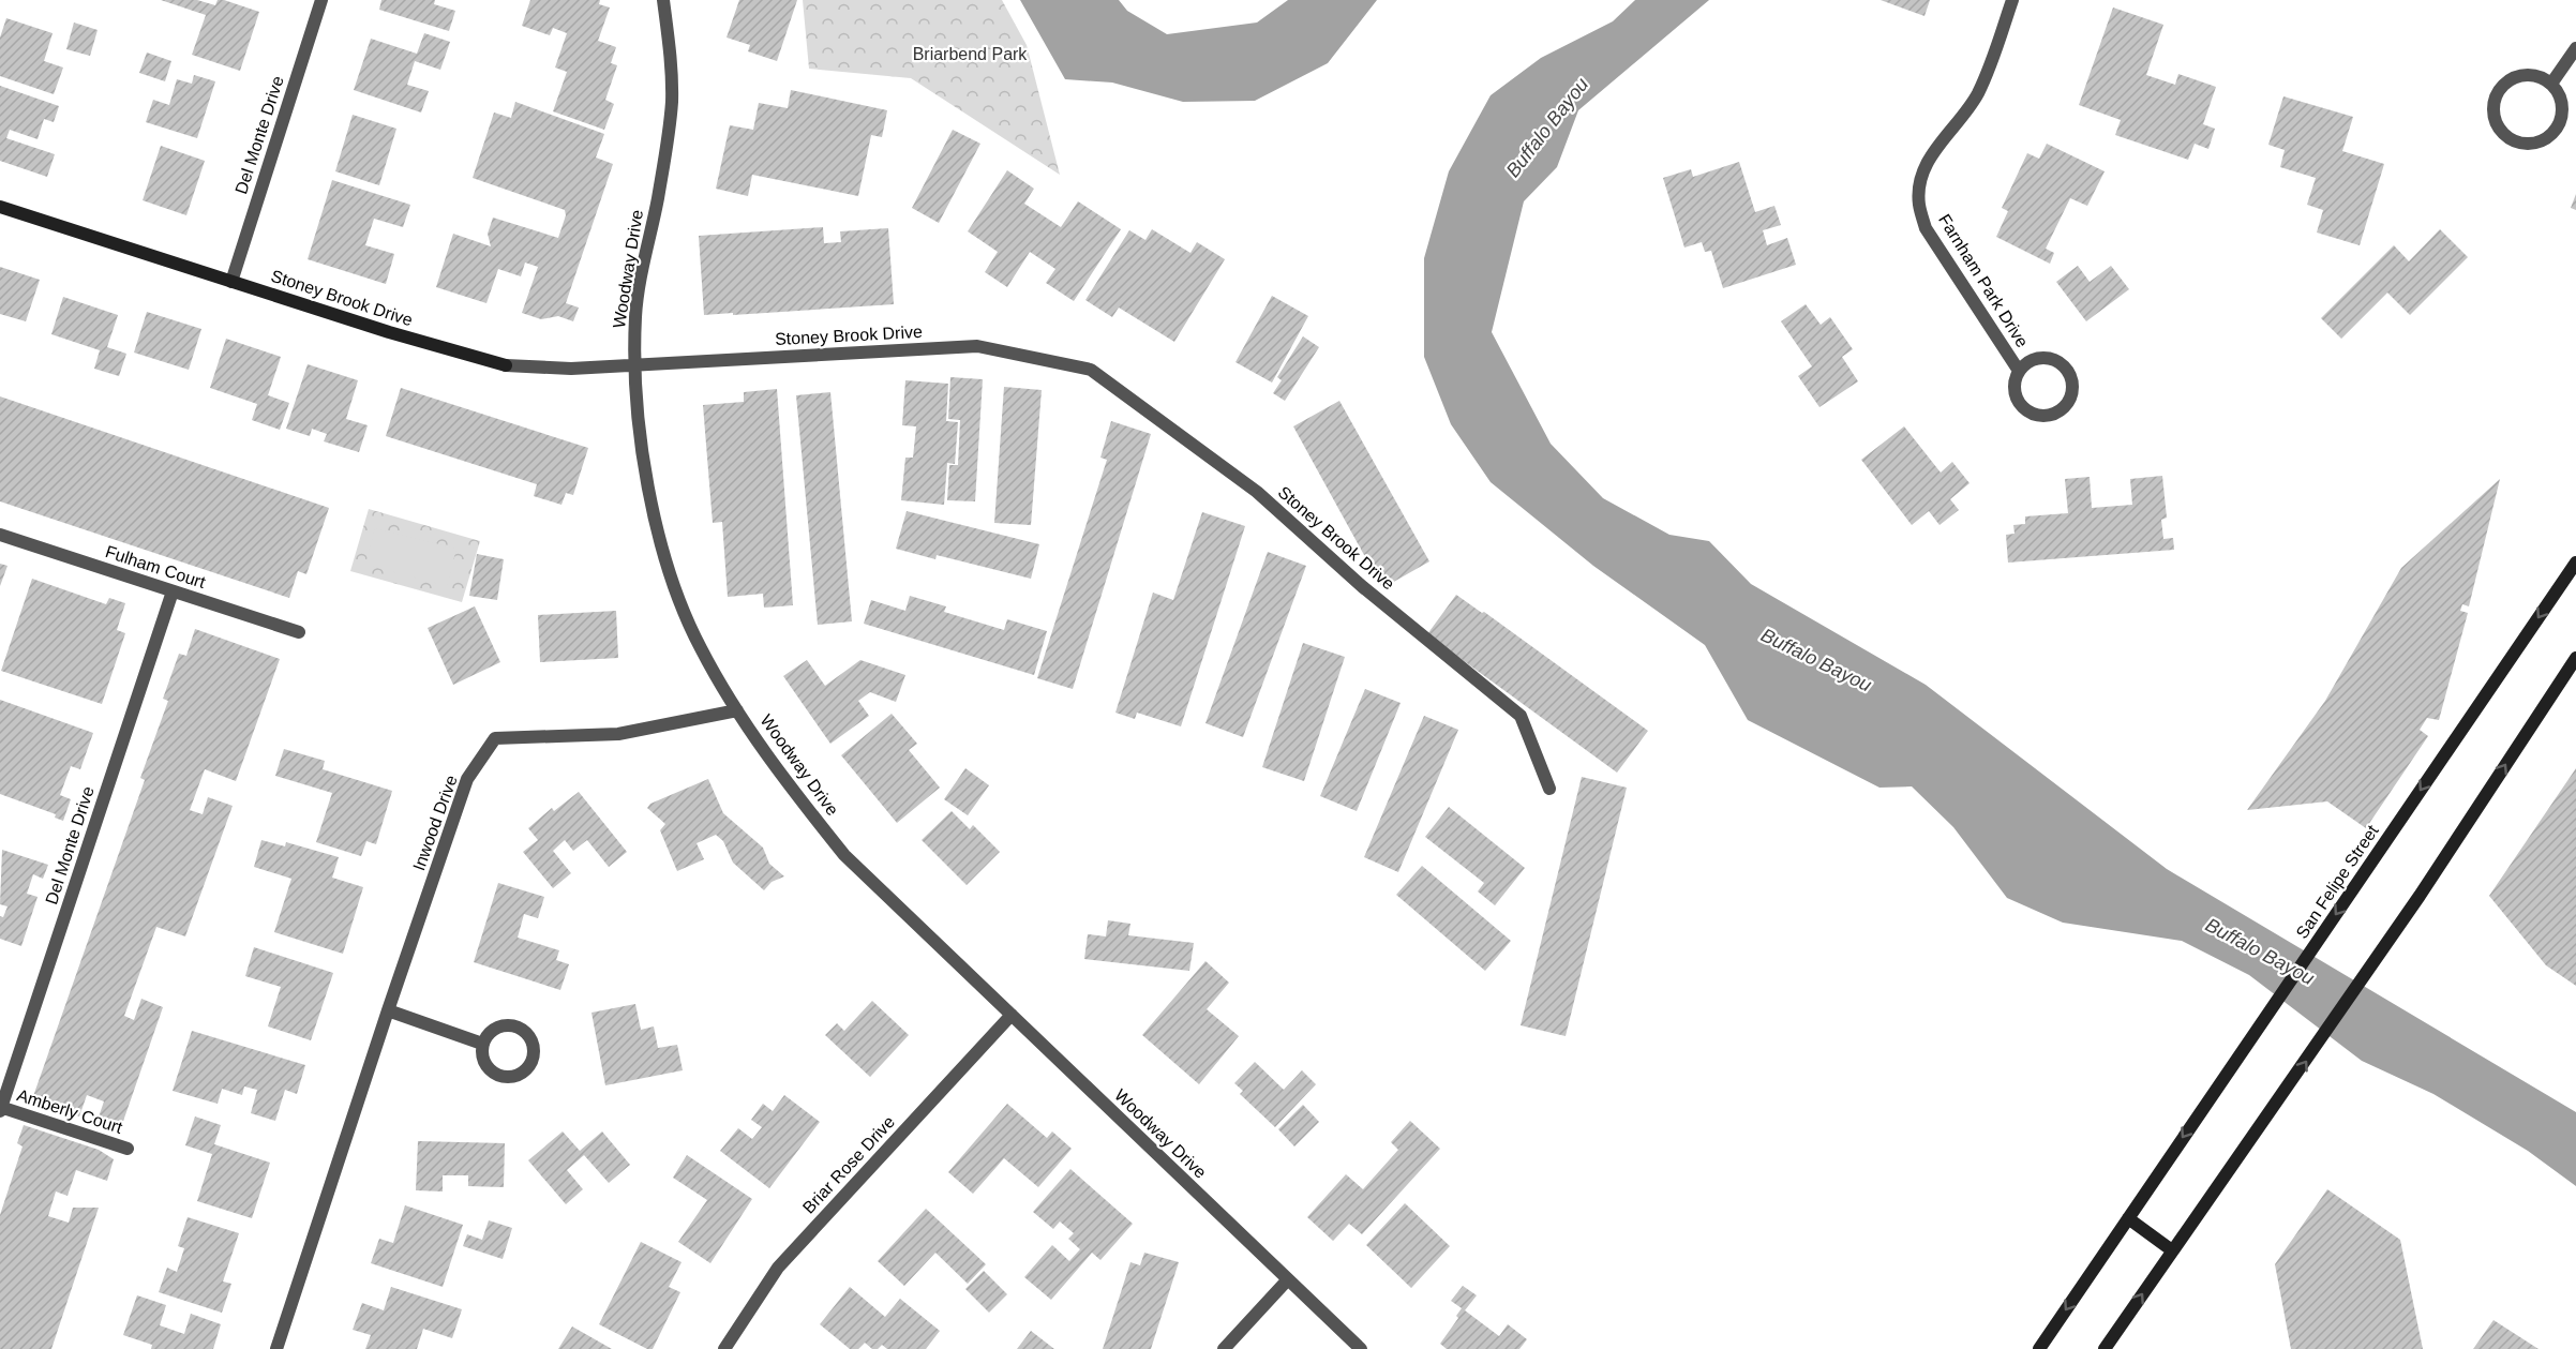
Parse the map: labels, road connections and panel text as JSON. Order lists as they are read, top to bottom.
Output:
{
  "streets": {
    "main road": ["Stoney Brook Drive", "San Felipe Street"],
    "street": [
      "Del Monte Drive",
      "Woodway Drive",
      "Farnham Park Drive",
      "Fulham Court",
      "Inwood Drive",
      "Amberly Court",
      "Briar Rose Drive"
    ]
  },
  "crossings": [
    ["Del Monte Drive", "Stoney Brook Drive"],
    ["Del Monte Drive", "Fulham Court"],
    ["Del Monte Drive", "Amberly Court"],
    ["Woodway Drive", "Stoney Brook Drive"],
    ["Woodway Drive", "Inwood Drive"],
    ["Woodway Drive", "Briar Rose Drive"]
  ],
  "water": ["Buffalo Bayou"],
  "parks": ["Briarbend Park"]
}
